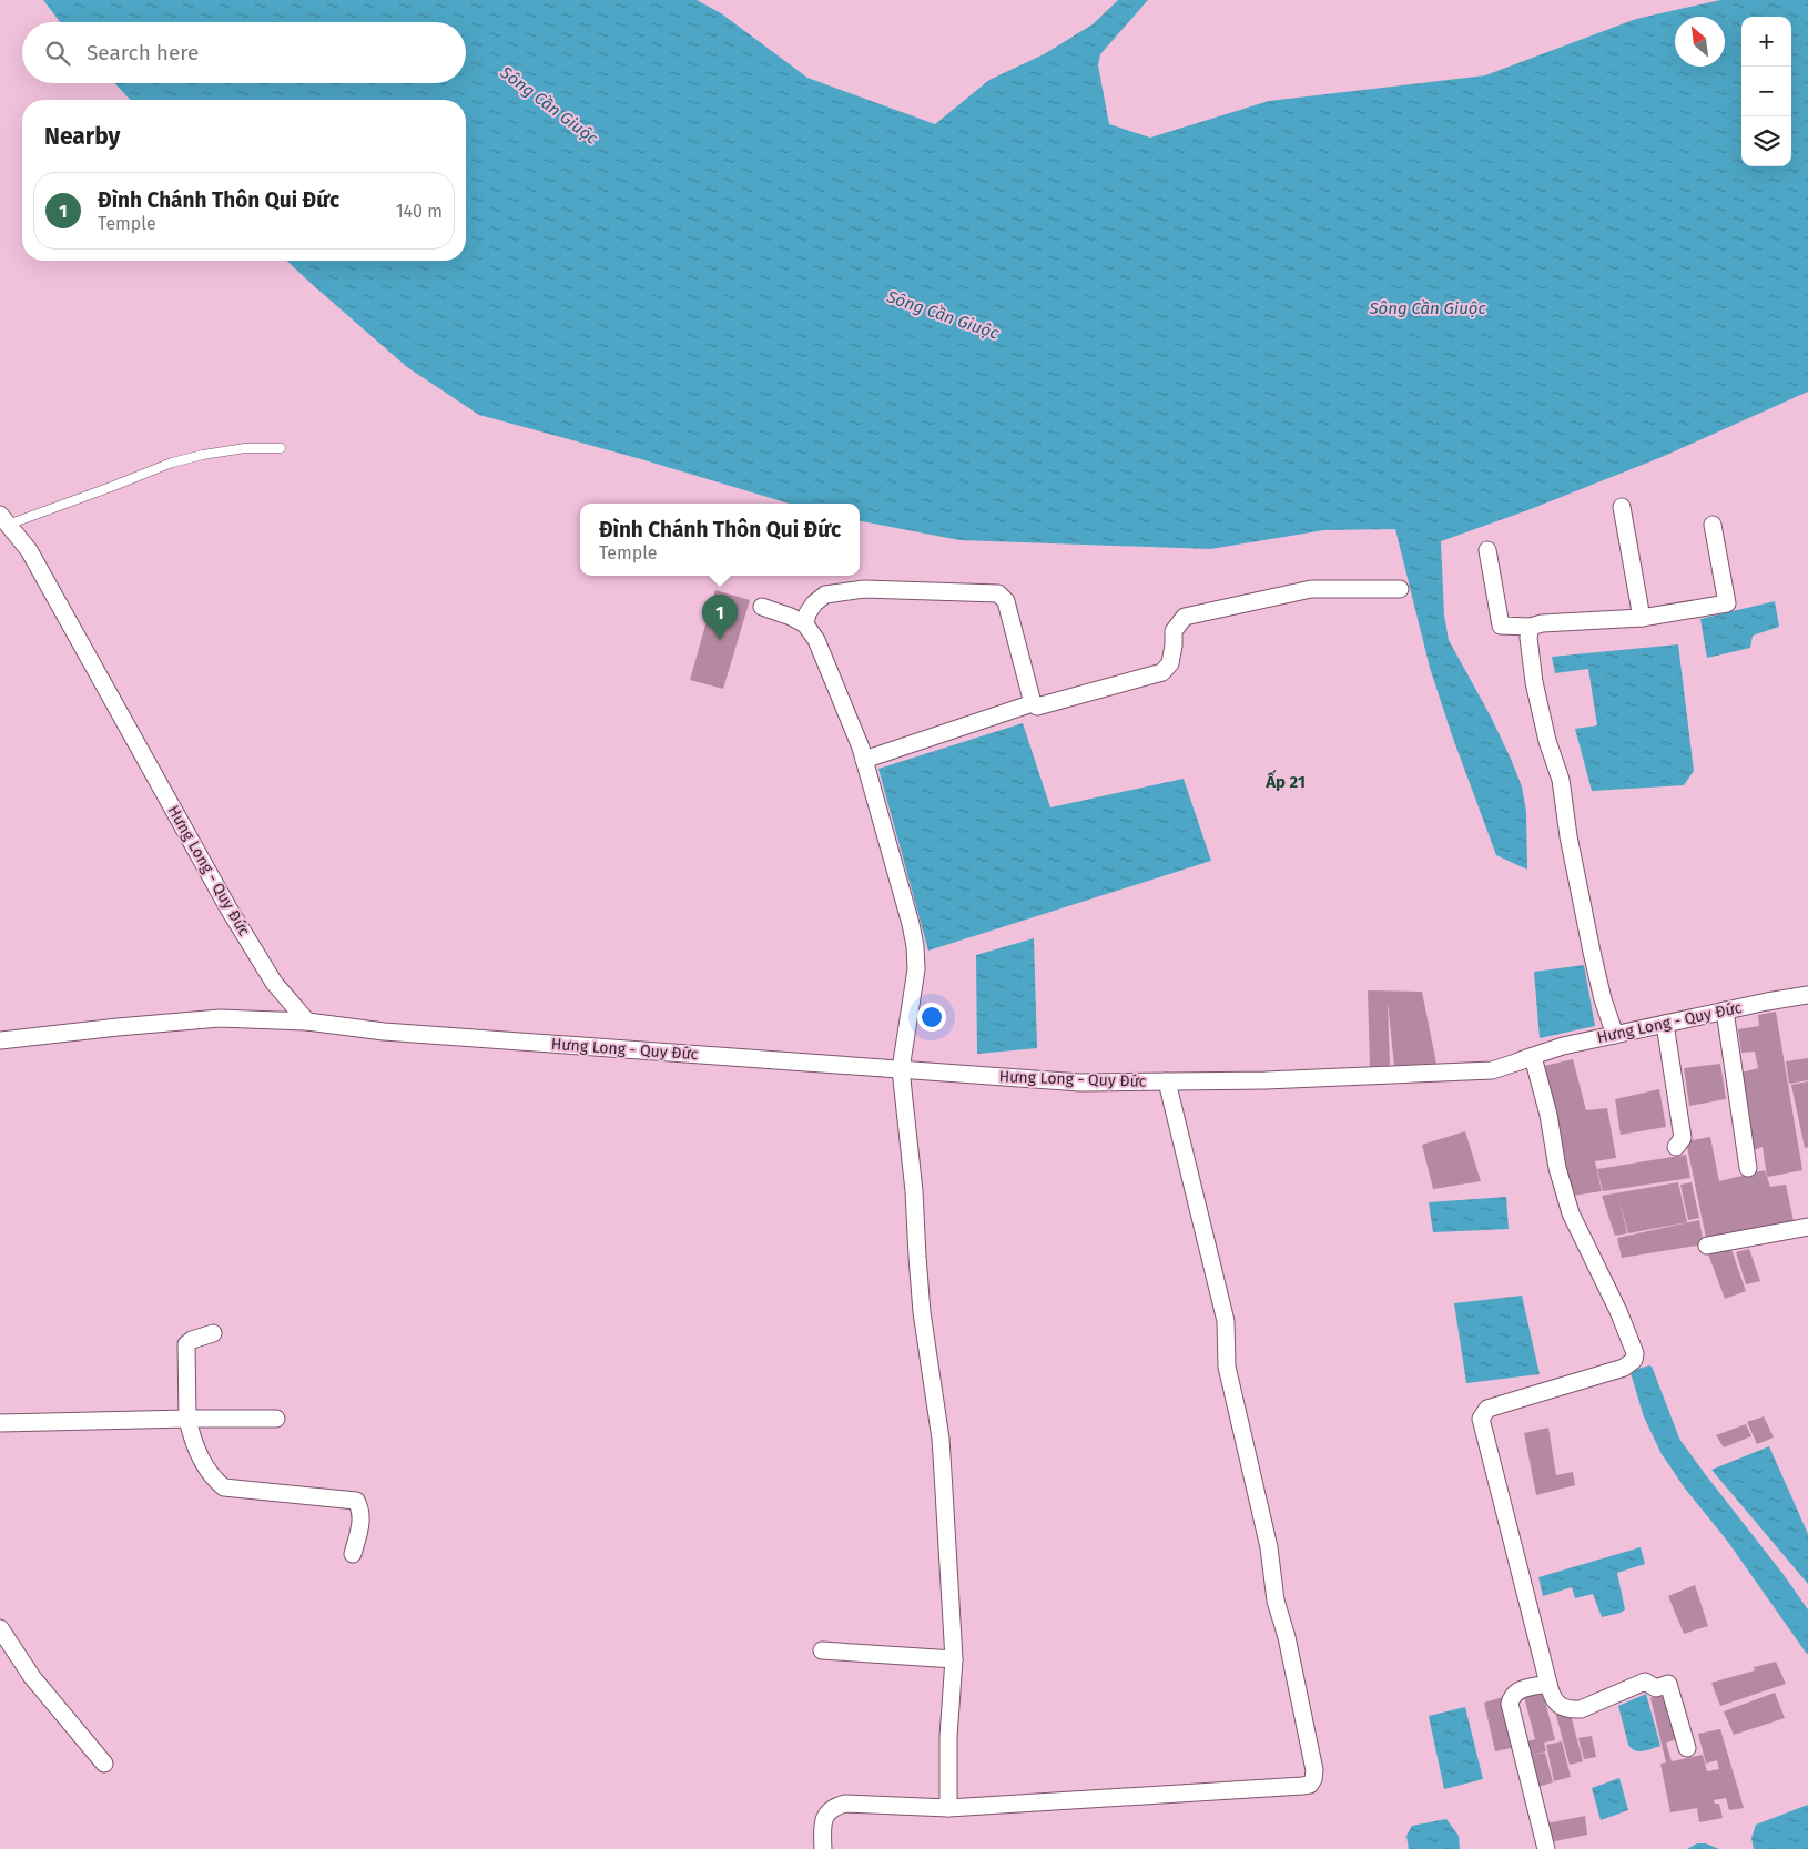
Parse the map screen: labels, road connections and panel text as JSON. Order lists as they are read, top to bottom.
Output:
{
  "streets": {
    "street": ["Hưng Long - Quy Đức"]
  },
  "districts": ["Ấp 21"],
  "water": ["Sông Cần Giuộc"],
  "north": "top left",
  "page": {
    "map_buttons": ["+", "−"],
    "search": "Search here",
    "heading": "Nearby",
    "list": [
      {
        "mark": "1",
        "name": "Đình Chánh Thôn Qui Đức",
        "note": "Temple",
        "value": "140 m"
      }
    ],
    "popup": ["Đình Chánh Thôn Qui Đức", "Temple"],
    "pins": "1"
  }
}
